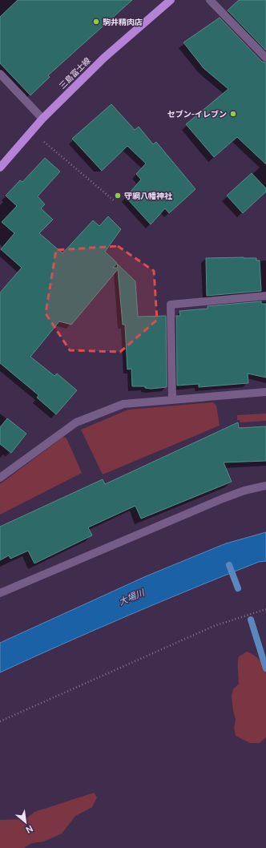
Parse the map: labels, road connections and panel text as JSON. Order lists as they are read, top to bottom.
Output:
{
  "streets": {
    "main road": ["三島富士線"]
  },
  "water": ["大場川"],
  "places": ["駒井精肉店", "セブン-イレブン", "守綱八幡神社"],
  "north": "bottom right"
}
